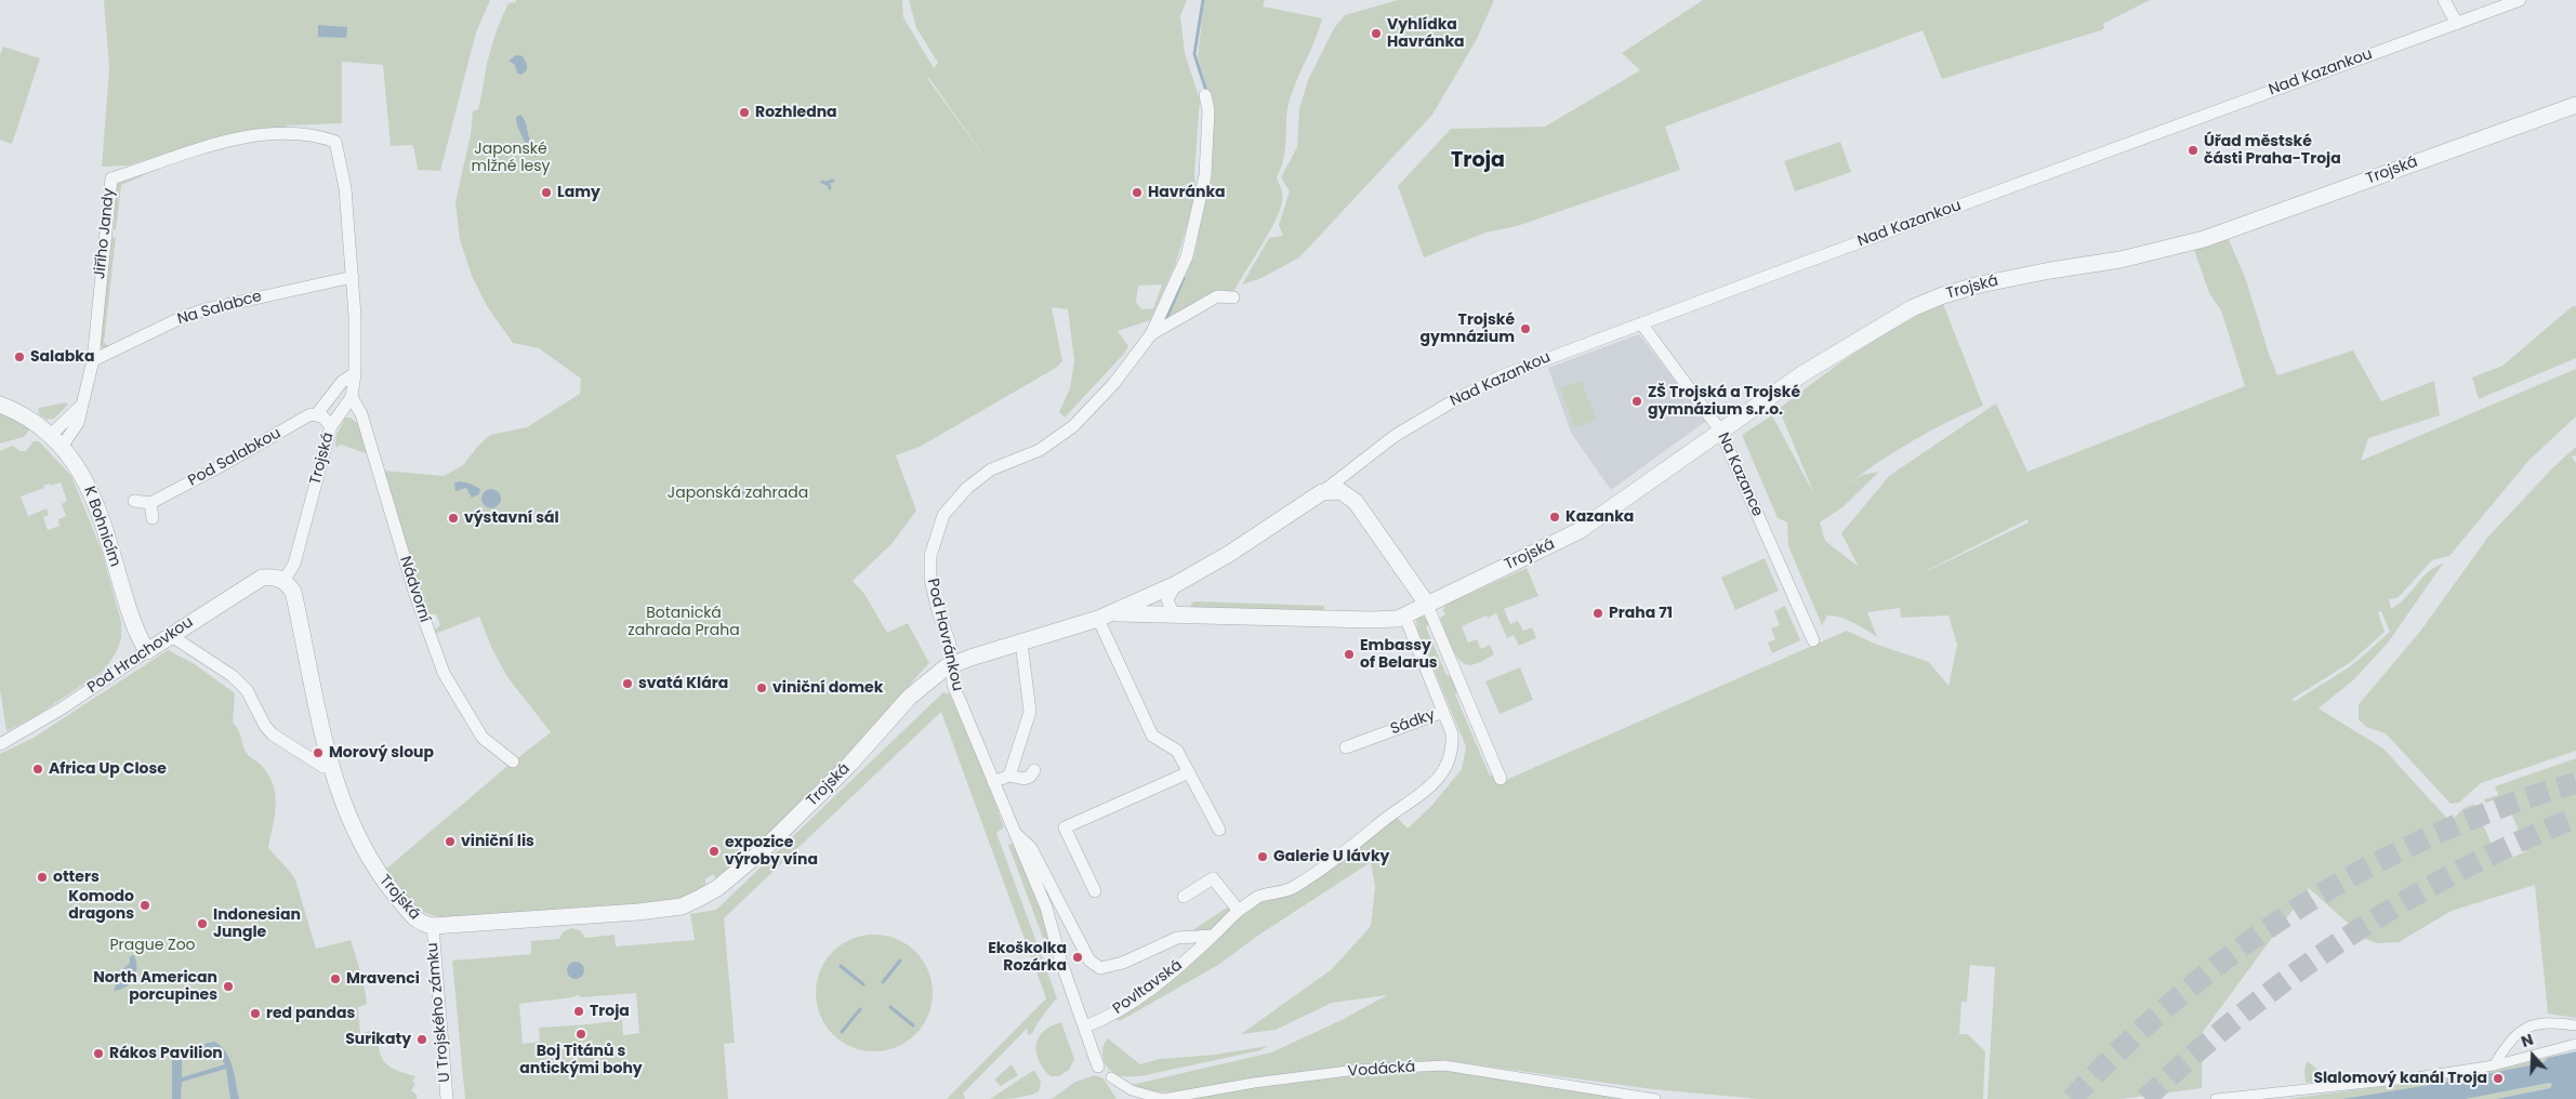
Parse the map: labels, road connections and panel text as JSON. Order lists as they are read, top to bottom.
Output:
{
  "streets": {
    "street": [
      "Nad Kazankou",
      "Trojská",
      "Jiřího Jandy",
      "Na Salabce",
      "Pod Salabkou",
      "Na Kazance",
      "K Bohnicím",
      "Nádvorní",
      "Pod Havránkou",
      "Pod Hrachovkou",
      "Sádky",
      "Povltavská",
      "U Trojského zámku",
      "Vodácká"
    ]
  },
  "crossings": [
    ["Nad Kazankou", "Trojská"],
    ["Nad Kazankou", "Na Kazance"],
    ["Trojská", "Jiřího Jandy"],
    ["Trojská", "Na Salabce"],
    ["Trojská", "Na Kazance"],
    ["Trojská", "Nádvorní"],
    ["Trojská", "Pod Havránkou"],
    ["Trojská", "Pod Hrachovkou"],
    ["Trojská", "Sádky"],
    ["Trojská", "U Trojského zámku"],
    ["Jiřího Jandy", "Na Salabce"],
    ["Jiřího Jandy", "K Bohnicím"],
    ["K Bohnicím", "Pod Hrachovkou"],
    ["Pod Havránkou", "Povltavská"],
    ["Sádky", "Povltavská"]
  ],
  "districts": ["Troja"],
  "parks": [
    "Japonské mlžné lesy",
    "Japonská zahrada",
    "Botanická zahrada Praha",
    "Prague Zoo"
  ],
  "places": [
    "Vyhlídka Havránka",
    "Rozhledna",
    "Úřad městské části Praha-Troja",
    "Lamy",
    "Havránka",
    "Trojské gymnázium",
    "Salabka",
    "ZŠ Trojská a Trojské gymnázium s.r.o.",
    "Kazanka",
    "výstavní sál",
    "Praha 71",
    "Embassy of Belarus",
    "svatá Klára",
    "viniční domek",
    "Morový sloup",
    "Africa Up Close",
    "viniční lis",
    "expozice výroby vína",
    "Galerie U lávky",
    "otters",
    "Komodo dragons",
    "Indonesian Jungle",
    "Ekoškolka Rozárka",
    "Mravenci",
    "North American porcupines",
    "Troja",
    "red pandas",
    "Boj Titánů s antickými bohy",
    "Surikaty",
    "Rákos Pavilion",
    "Slalomový kanál Troja"
  ],
  "north": "top"
}
